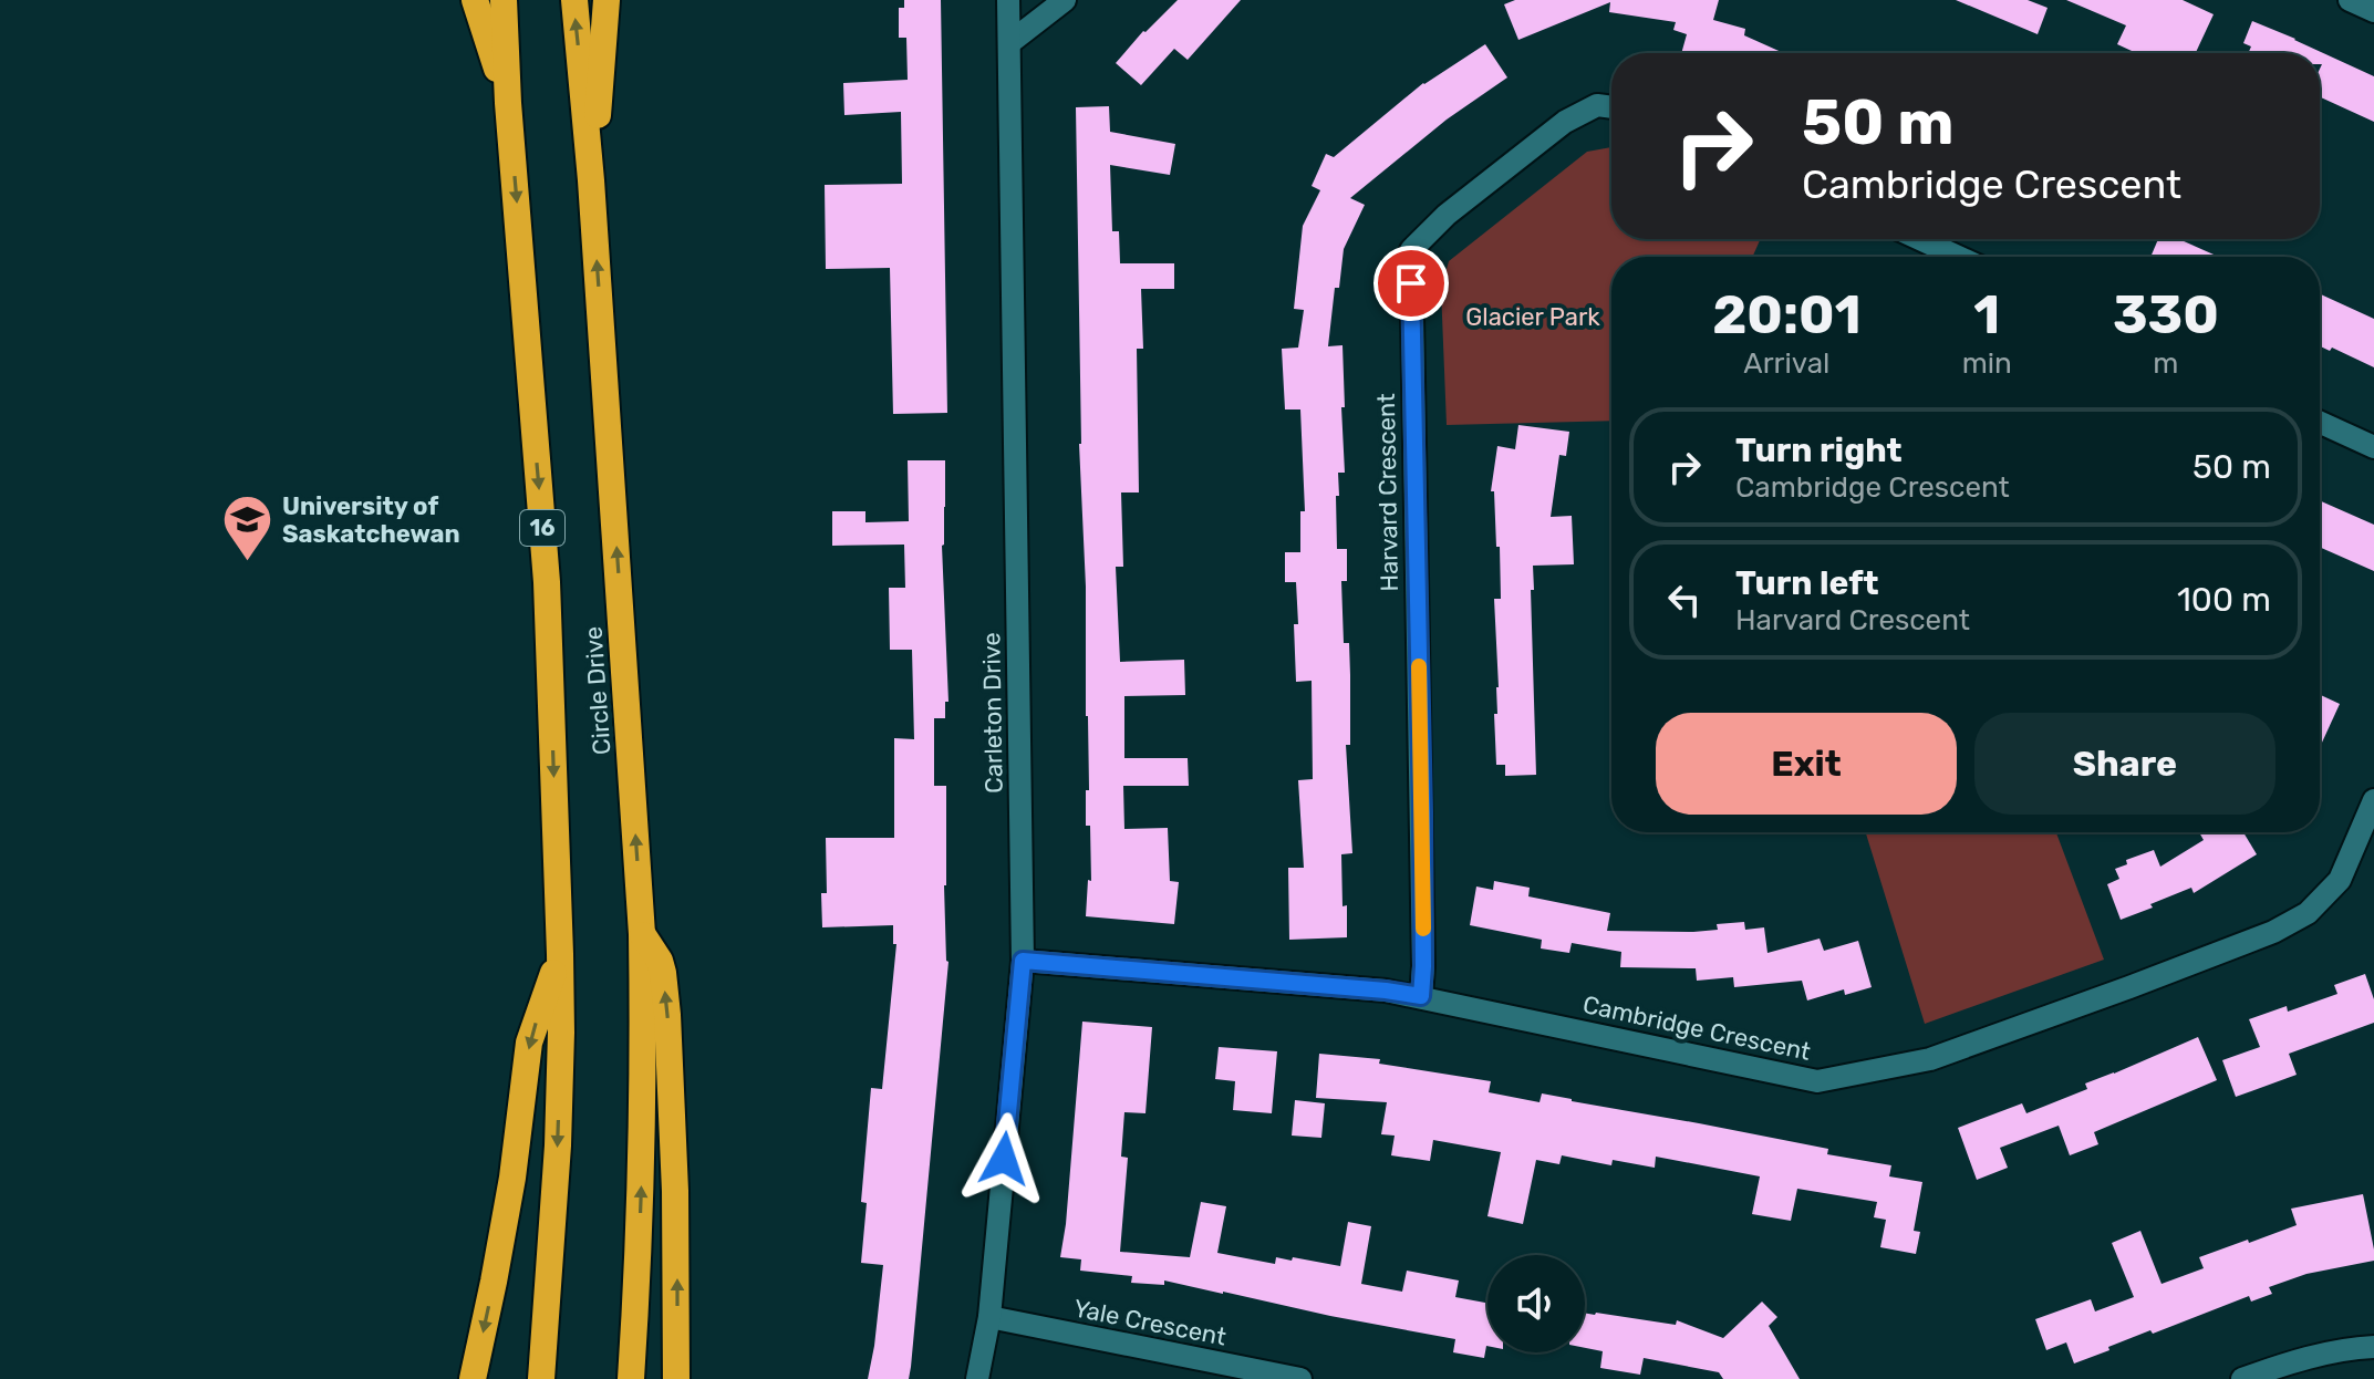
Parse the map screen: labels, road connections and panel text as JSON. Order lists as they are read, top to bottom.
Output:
{
  "streets": {
    "highway": ["16", "Circle Drive"],
    "street": [
      "Harvard Crescent",
      "Carleton Drive",
      "Cambridge Crescent",
      "Yale Crescent"
    ]
  },
  "crossings": [
    ["Harvard Crescent", "Cambridge Crescent"],
    ["Carleton Drive", "Cambridge Crescent"],
    ["Carleton Drive", "Yale Crescent"]
  ],
  "parks": ["Glacier Park"],
  "places": {
    "school or university": ["University of Saskatchewan"]
  },
  "page": {
    "turn": ["50 m", "Cambridge Crescent"],
    "eta": [
      "20:01",
      "Arrival",
      "1",
      "min",
      "330",
      "m"
    ],
    "list": [
      {
        "name": "Turn right",
        "note": "Cambridge Crescent",
        "value": "50 m"
      },
      {
        "name": "Turn left",
        "note": "Harvard Crescent",
        "value": "100 m"
      }
    ],
    "buttons": ["Exit", "Share"]
  }
}
